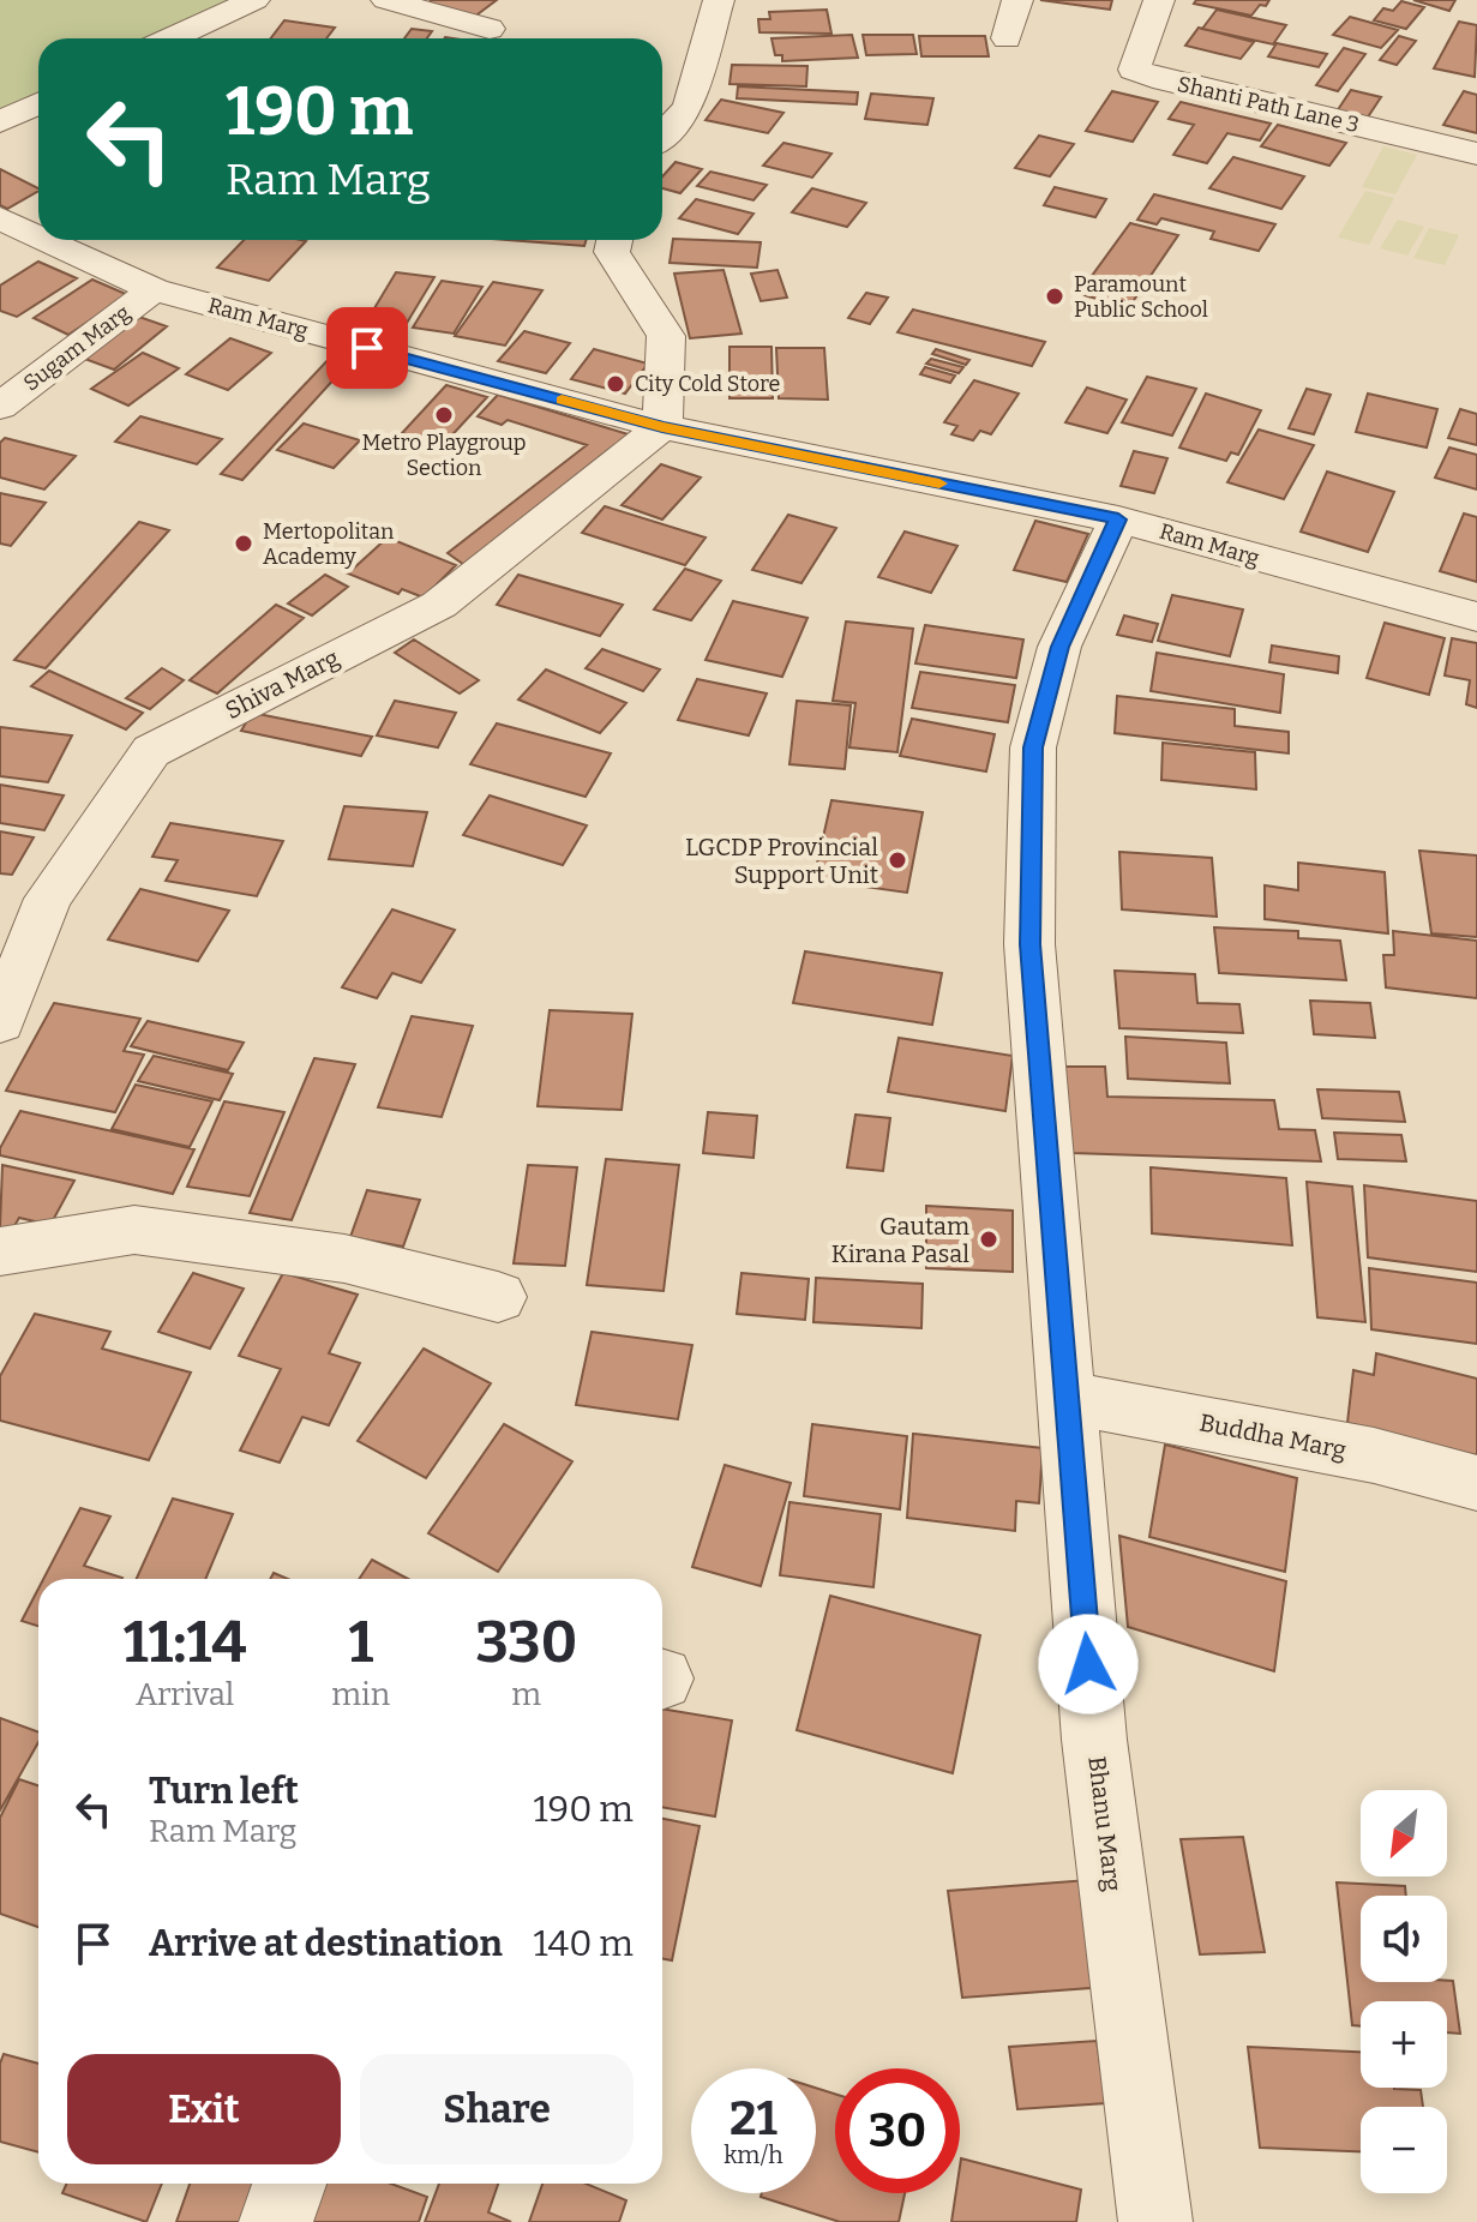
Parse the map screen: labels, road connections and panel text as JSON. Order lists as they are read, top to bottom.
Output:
{
  "streets": {
    "street": [
      "Shanti Path Lane 3",
      "Ram Marg",
      "Sugam Marg",
      "Shiva Marg",
      "Buddha Marg",
      "Bhanu Marg"
    ]
  },
  "crossings": [
    ["Ram Marg", "Sugam Marg"],
    ["Ram Marg", "Shiva Marg"],
    ["Ram Marg", "Bhanu Marg"],
    ["Buddha Marg", "Bhanu Marg"]
  ],
  "places": [
    "Paramount Public School",
    "City Cold Store",
    "Metro Playgroup Section",
    "Mertopolitan Academy",
    "LGCDP Provincial Support Unit",
    "Gautam Kirana Pasal"
  ],
  "north": "bottom left",
  "page": {
    "turn": ["190 m", "Ram Marg"],
    "eta": [
      "11:14",
      "Arrival",
      "1",
      "min",
      "330",
      "m"
    ],
    "list": [
      {
        "name": "Turn left",
        "note": "Ram Marg",
        "value": "190 m"
      },
      {
        "name": "Arrive at destination",
        "value": "140 m"
      }
    ],
    "map_buttons": ["+", "−"],
    "buttons": ["Exit", "Share"],
    "speed": "21 km/h",
    "limit": "30"
  }
}
